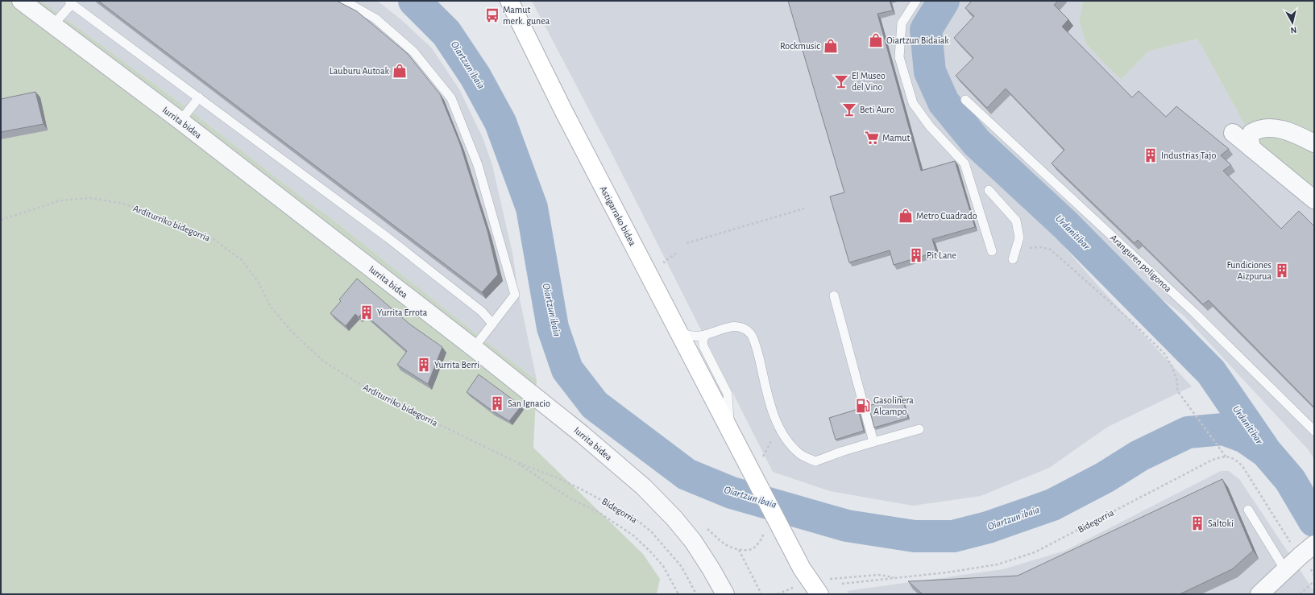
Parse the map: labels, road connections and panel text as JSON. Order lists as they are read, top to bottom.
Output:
{
  "streets": {
    "main road": ["Astigarrako bidea"],
    "street": ["Iurrita bidea"],
    "lane": ["Aranguren poligonoa"],
    "path": ["Arditurriko bidegorria", "Bidegorria"]
  },
  "crossings": [
    ["Arditurriko bidegorria", "Bidegorria"]
  ],
  "water": ["Oiartzun ibaia", "Urdanitibar"],
  "places": {
    "bus stop": ["Mamut merk. gunea"],
    "shop": [
      "Oiartzun Bidaiak",
      "Rockmusic",
      "Lauburu Autoak",
      "Metro Cuadrado"
    ],
    "bar": ["El Museo del Vino", "Beti Auro"],
    "supermarket": ["Mamut"],
    "building": [
      "Industrias Tajo",
      "Pit Lane",
      "Fundiciones Aizpurua",
      "Yurrita Errota",
      "Yurrita Berri",
      "San Ignacio",
      "Saltoki"
    ],
    "fuel station": ["Gasolinera Alcampo"]
  },
  "north": "bottom"
}
